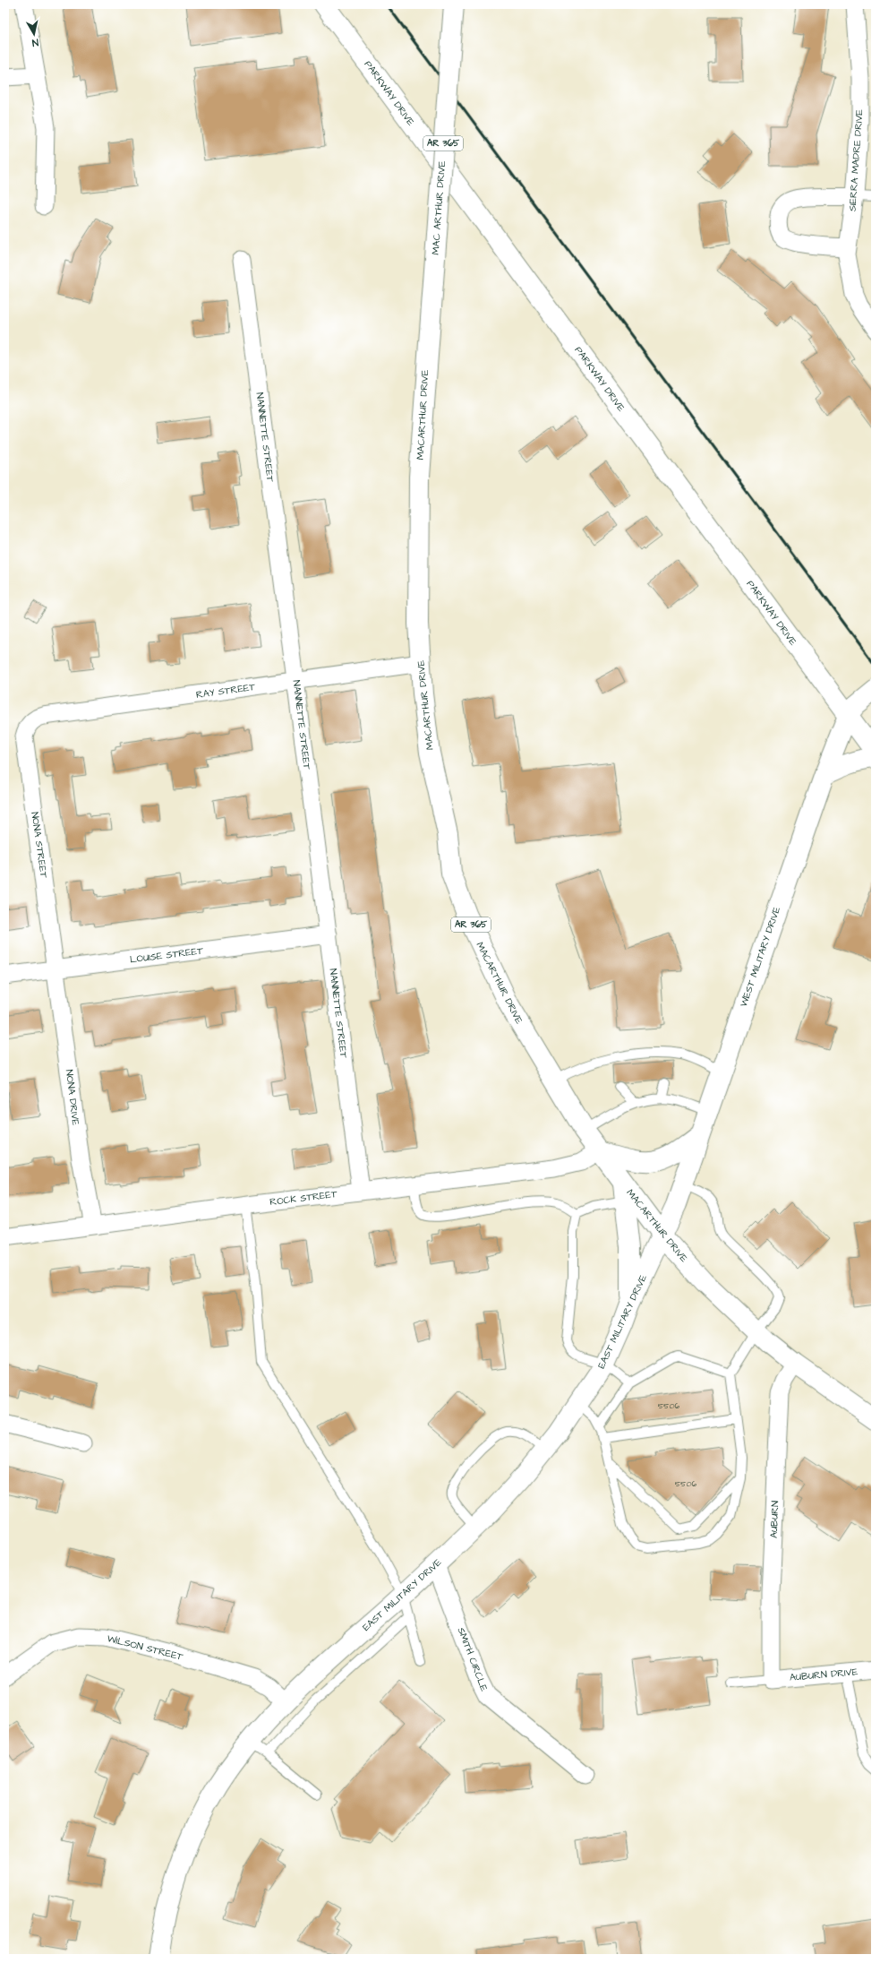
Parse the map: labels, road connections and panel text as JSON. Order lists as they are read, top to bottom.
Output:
{
  "streets": {
    "street": [
      "PARKWAY DRIVE",
      "AR 365",
      "SIERRA MADRE DRIVE",
      "MAC ARTHUR DRIVE",
      "MACARTHUR DRIVE",
      "NANNETTE STREET",
      "RAY STREET",
      "NONA STREET",
      "LOUISE STREET",
      "WEST MILITARY DRIVE",
      "NONA DRIVE",
      "ROCK STREET",
      "EAST MILITARY DRIVE",
      "AUBURN",
      "WILSON STREET",
      "SMITH CIRCLE",
      "AUBURN DRIVE"
    ]
  },
  "crossings": [
    ["PARKWAY DRIVE", "WEST MILITARY DRIVE"],
    ["MAC ARTHUR DRIVE", "MACARTHUR DRIVE"],
    ["MACARTHUR DRIVE", "RAY STREET"],
    ["MACARTHUR DRIVE", "WEST MILITARY DRIVE"],
    ["MACARTHUR DRIVE", "ROCK STREET"],
    ["MACARTHUR DRIVE", "EAST MILITARY DRIVE"],
    ["MACARTHUR DRIVE", "AUBURN"],
    ["NANNETTE STREET", "RAY STREET"],
    ["NANNETTE STREET", "LOUISE STREET"],
    ["NANNETTE STREET", "ROCK STREET"],
    ["RAY STREET", "NONA STREET"],
    ["NONA STREET", "LOUISE STREET"],
    ["NONA STREET", "NONA DRIVE"],
    ["LOUISE STREET", "NONA DRIVE"],
    ["WEST MILITARY DRIVE", "EAST MILITARY DRIVE"],
    ["NONA DRIVE", "ROCK STREET"],
    ["EAST MILITARY DRIVE", "WILSON STREET"],
    ["EAST MILITARY DRIVE", "SMITH CIRCLE"],
    ["AUBURN", "AUBURN DRIVE"]
  ],
  "house_numbers": ["5506", "5506"],
  "north": "bottom"
}
